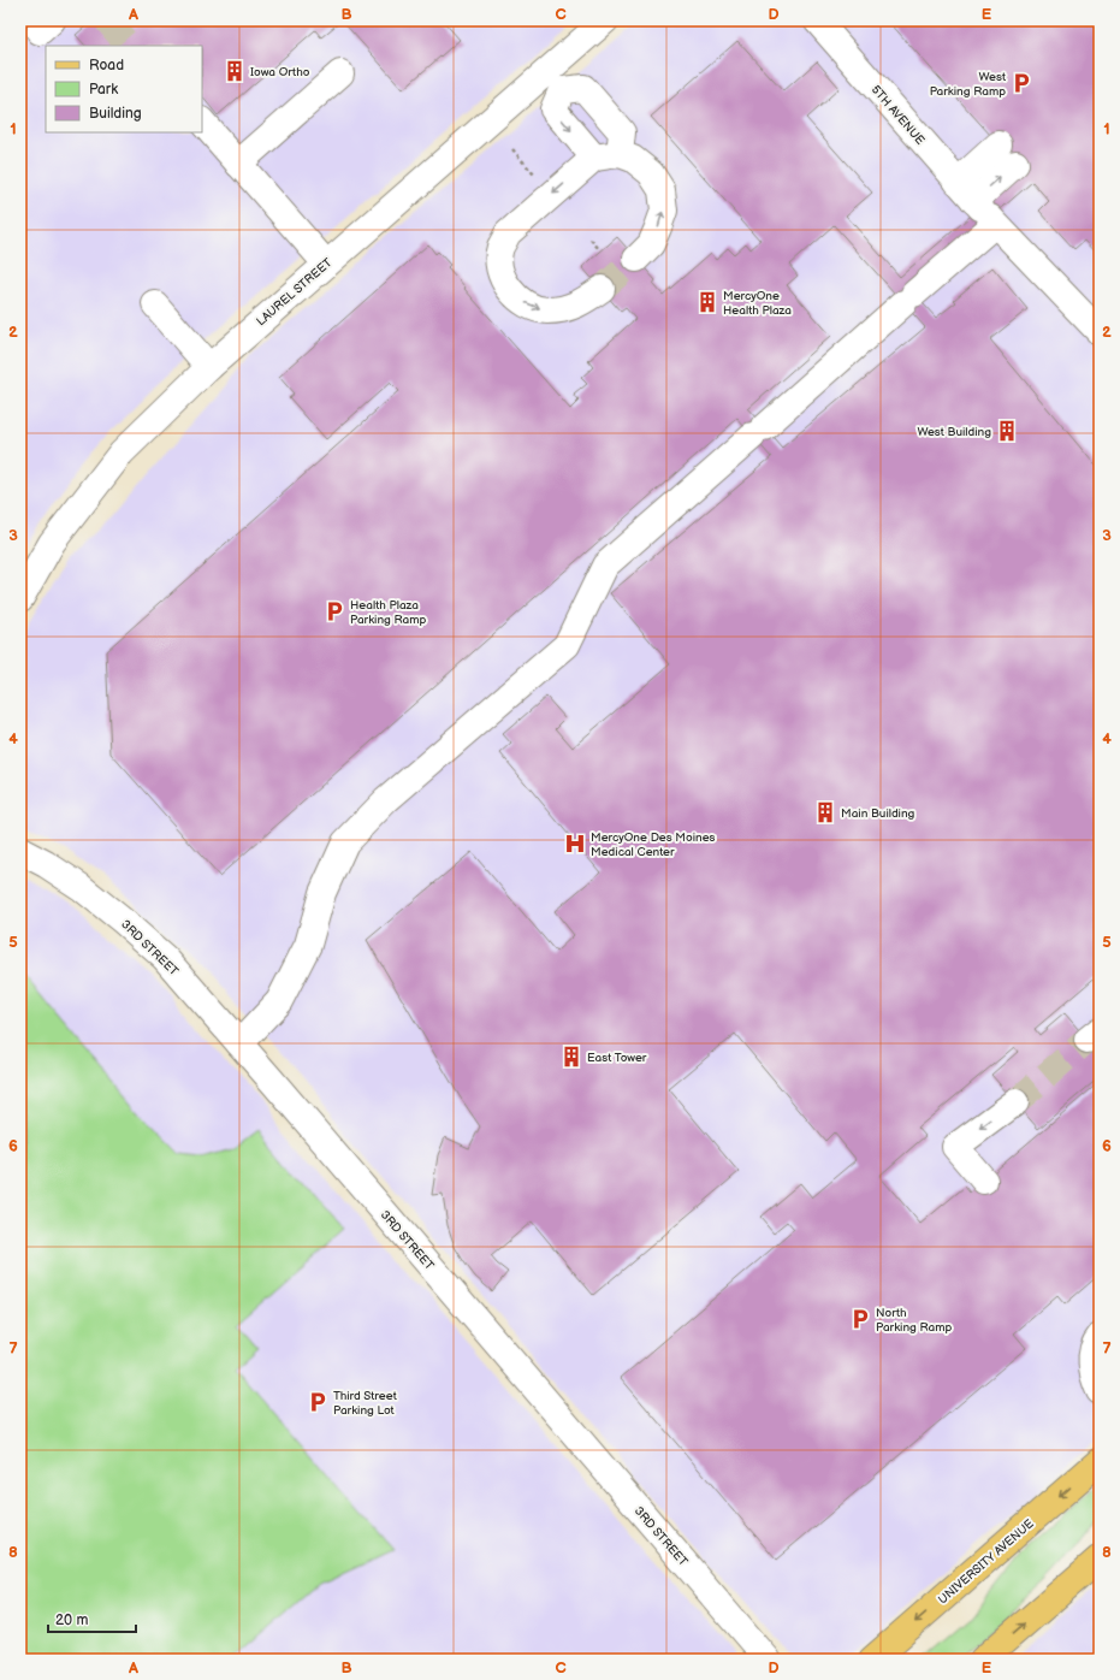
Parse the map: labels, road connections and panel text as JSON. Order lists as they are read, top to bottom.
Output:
{
  "streets": {
    "main road": ["UNIVERSITY AVENUE"],
    "street": ["5TH AVENUE", "LAUREL STREET", "3RD STREET"]
  },
  "places": {
    "building": [
      "Iowa Ortho",
      "MercyOne Health Plaza",
      "West Building",
      "Main Building",
      "East Tower"
    ],
    "parking": [
      "West Parking Ramp",
      "Health Plaza Parking Ramp",
      "North Parking Ramp",
      "Third Street Parking Lot"
    ],
    "hospital": ["MercyOne Des Moines Medical Center"]
  },
  "legend": ["Road", "Park", "Building"],
  "scale_bar": "20 m",
  "grid": {
    "columns": [
      "A",
      "B",
      "C",
      "D",
      "E"
    ],
    "rows": [
      "1",
      "2",
      "3",
      "4",
      "5",
      "6",
      "7",
      "8"
    ]
  }
}
